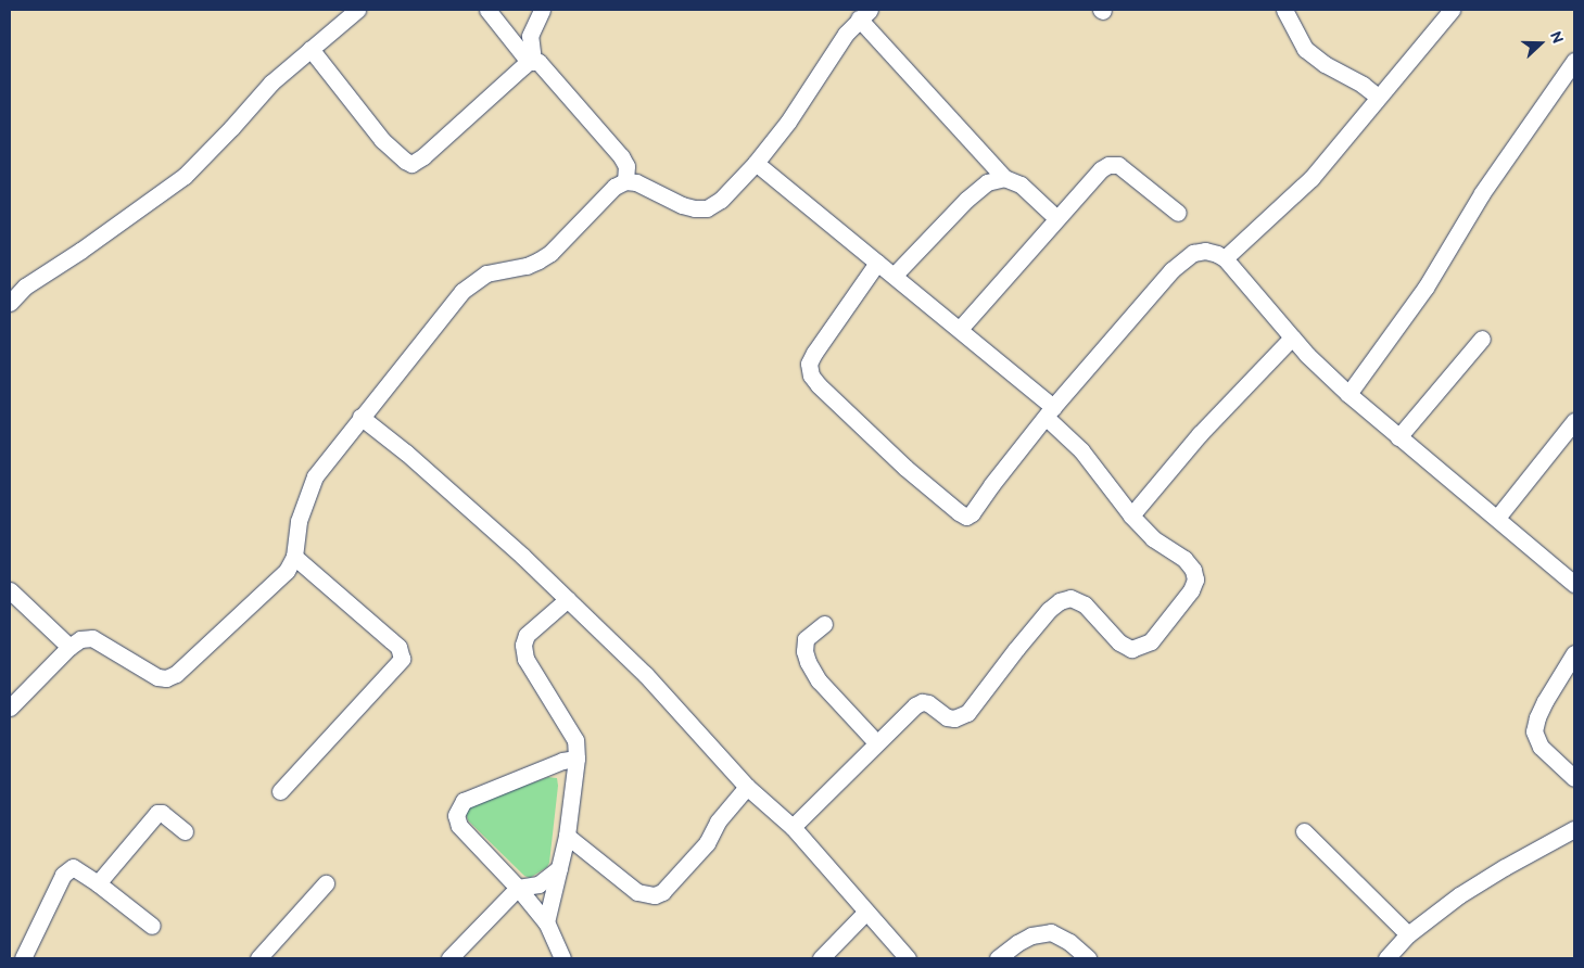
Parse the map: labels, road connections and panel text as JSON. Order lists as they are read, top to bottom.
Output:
{
  "north": "right"
}
